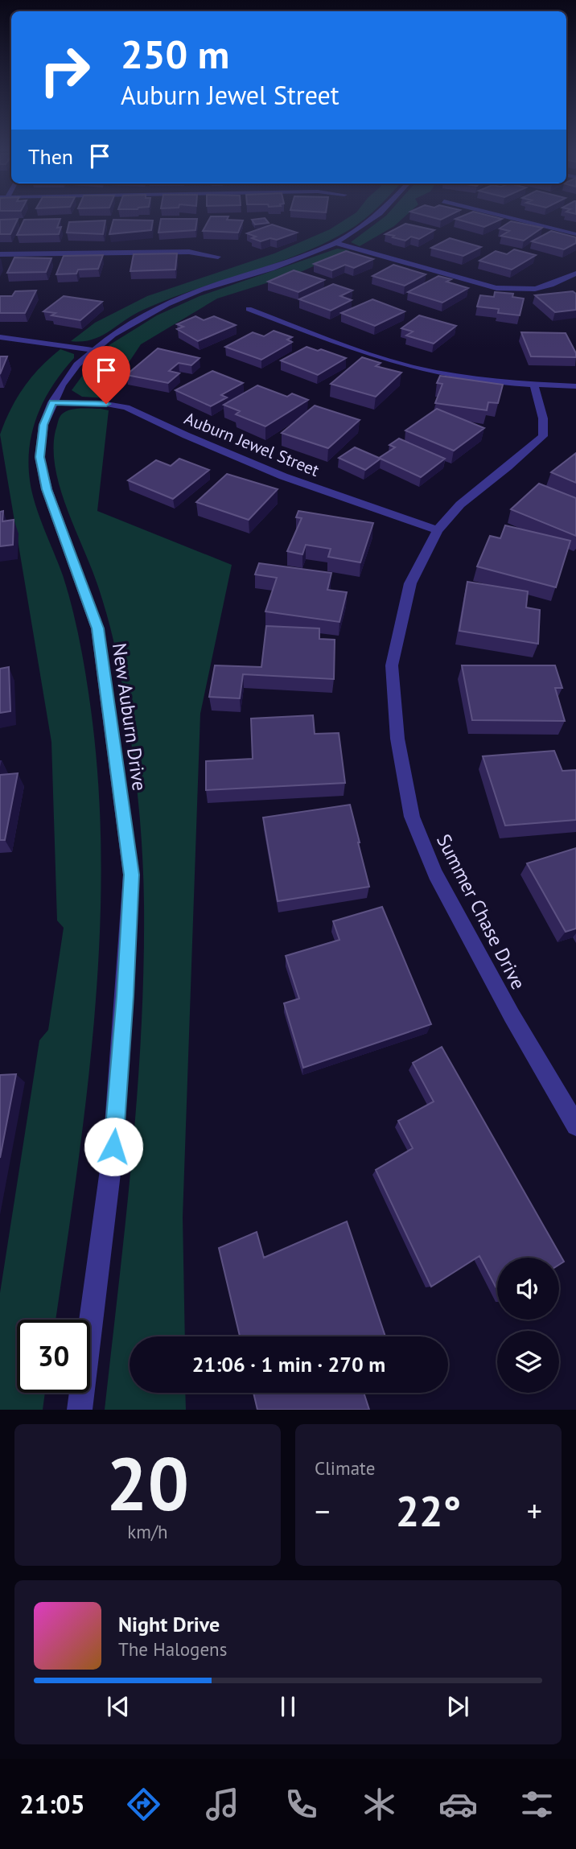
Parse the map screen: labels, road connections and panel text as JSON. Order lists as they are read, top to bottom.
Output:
{
  "streets": {
    "street": ["Auburn Jewel Street", "New Auburn Drive", "Summer Chase Drive"]
  },
  "crossings": [
    ["Auburn Jewel Street", "New Auburn Drive"],
    ["Auburn Jewel Street", "Summer Chase Drive"]
  ],
  "page": {
    "turn": ["250 m", "Auburn Jewel Street"],
    "then": "Then",
    "limit": "30",
    "trip": "21:06 · 1 min · 270 m",
    "tile": [
      ["20", "km/h"],
      "Climate"
    ],
    "heat": ["−", "22°", "+"],
    "song": ["Night Drive", "The Halogens"],
    "tabs": "21:05"
  }
}
